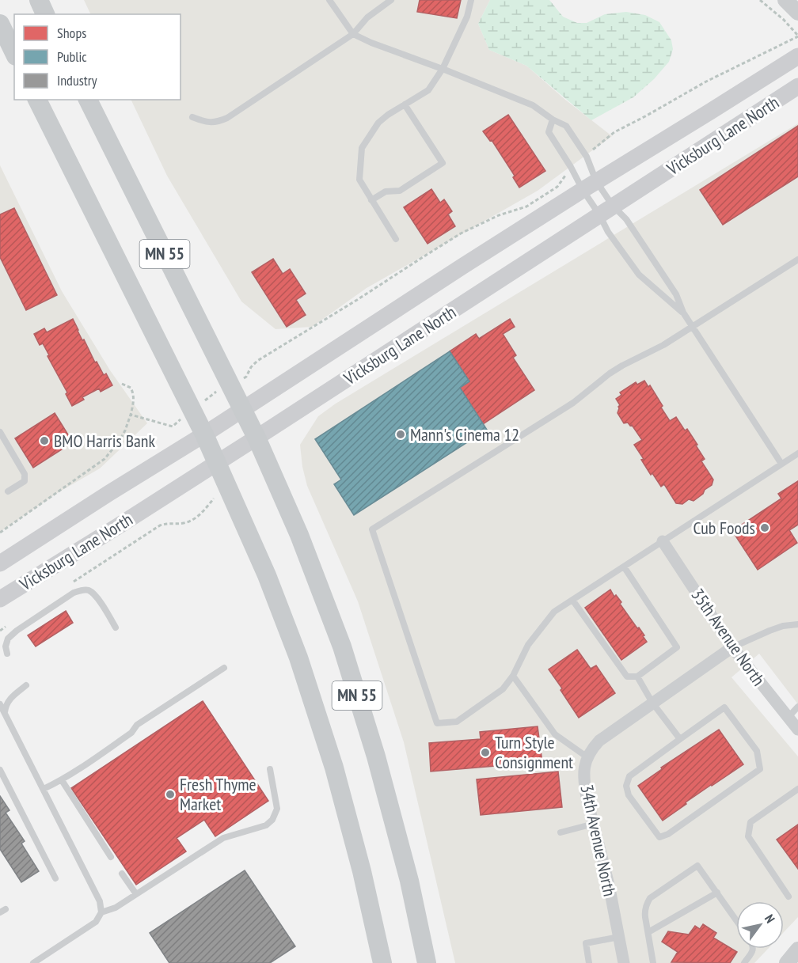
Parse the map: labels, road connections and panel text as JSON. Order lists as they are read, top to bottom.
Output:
{
  "streets": {
    "main road": ["Vicksburg Lane North", "MN 55"],
    "street": ["35th Avenue North", "34th Avenue North"]
  },
  "crossings": [
    ["Vicksburg Lane North", "MN 55"]
  ],
  "places": [
    "Mann's Cinema 12",
    "BMO Harris Bank",
    "Cub Foods",
    "Turn Style Consignment",
    "Fresh Thyme Market"
  ],
  "legend": ["Shops", "Public", "Industry"],
  "north": "top right"
}
